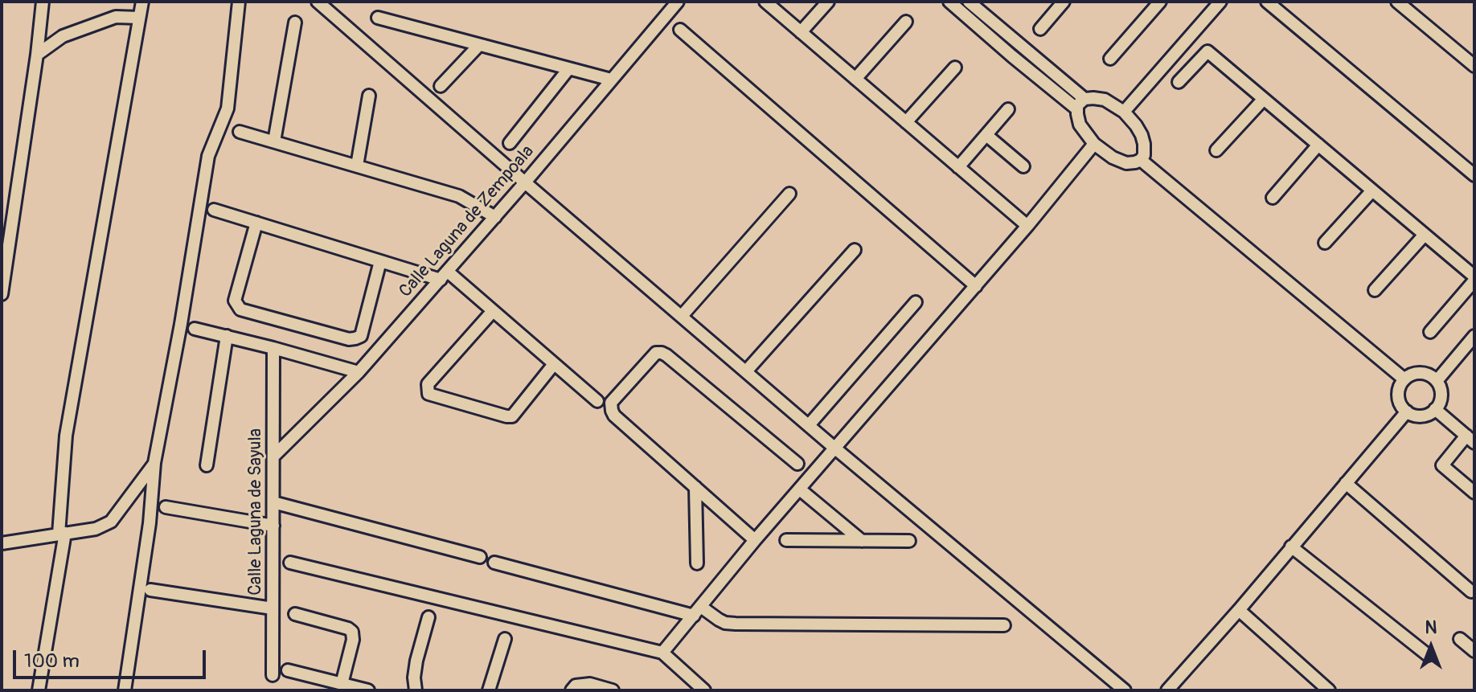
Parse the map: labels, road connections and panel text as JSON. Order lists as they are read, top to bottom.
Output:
{
  "streets": {
    "street": ["Calle Laguna de Zempoala", "Calle Laguna de Sayula"]
  },
  "crossings": [
    ["Calle Laguna de Zempoala", "Calle Laguna de Sayula"]
  ],
  "scale_bar": "100 m",
  "north": "top"
}
